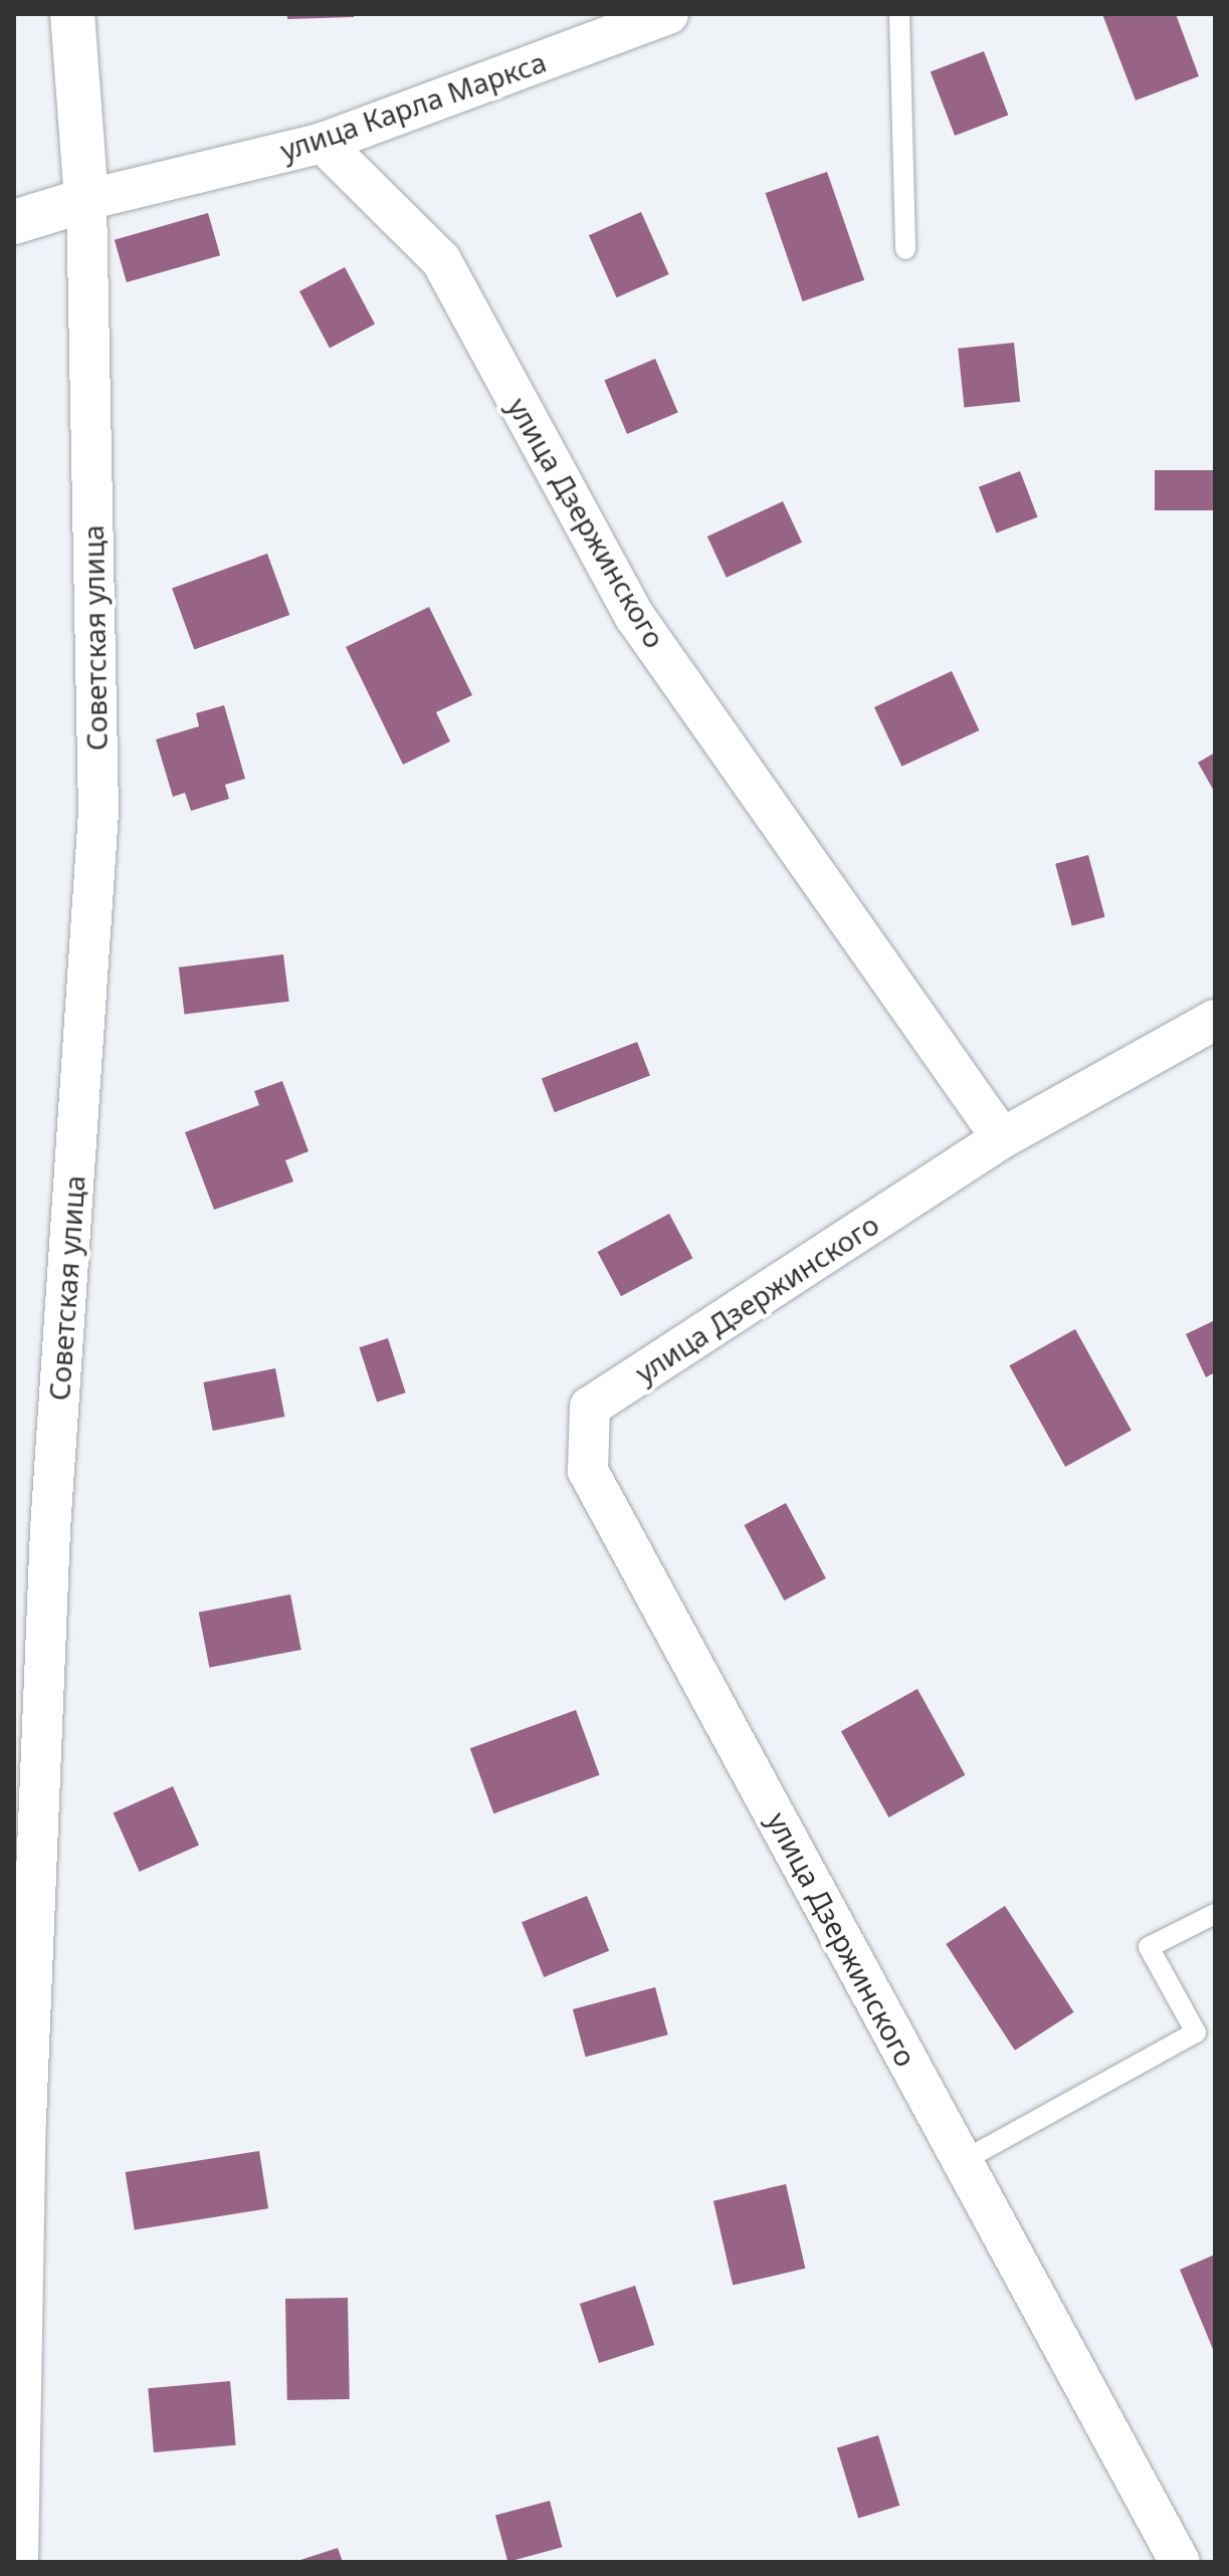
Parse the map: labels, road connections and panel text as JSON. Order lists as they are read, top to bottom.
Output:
{
  "streets": {
    "main road": ["улица Карла Маркса", "Советская улица"],
    "street": ["улица Дзержинского"]
  },
  "crossings": [
    ["улица Карла Маркса", "улица Дзержинского"],
    ["улица Карла Маркса", "Советская улица"]
  ]
}
